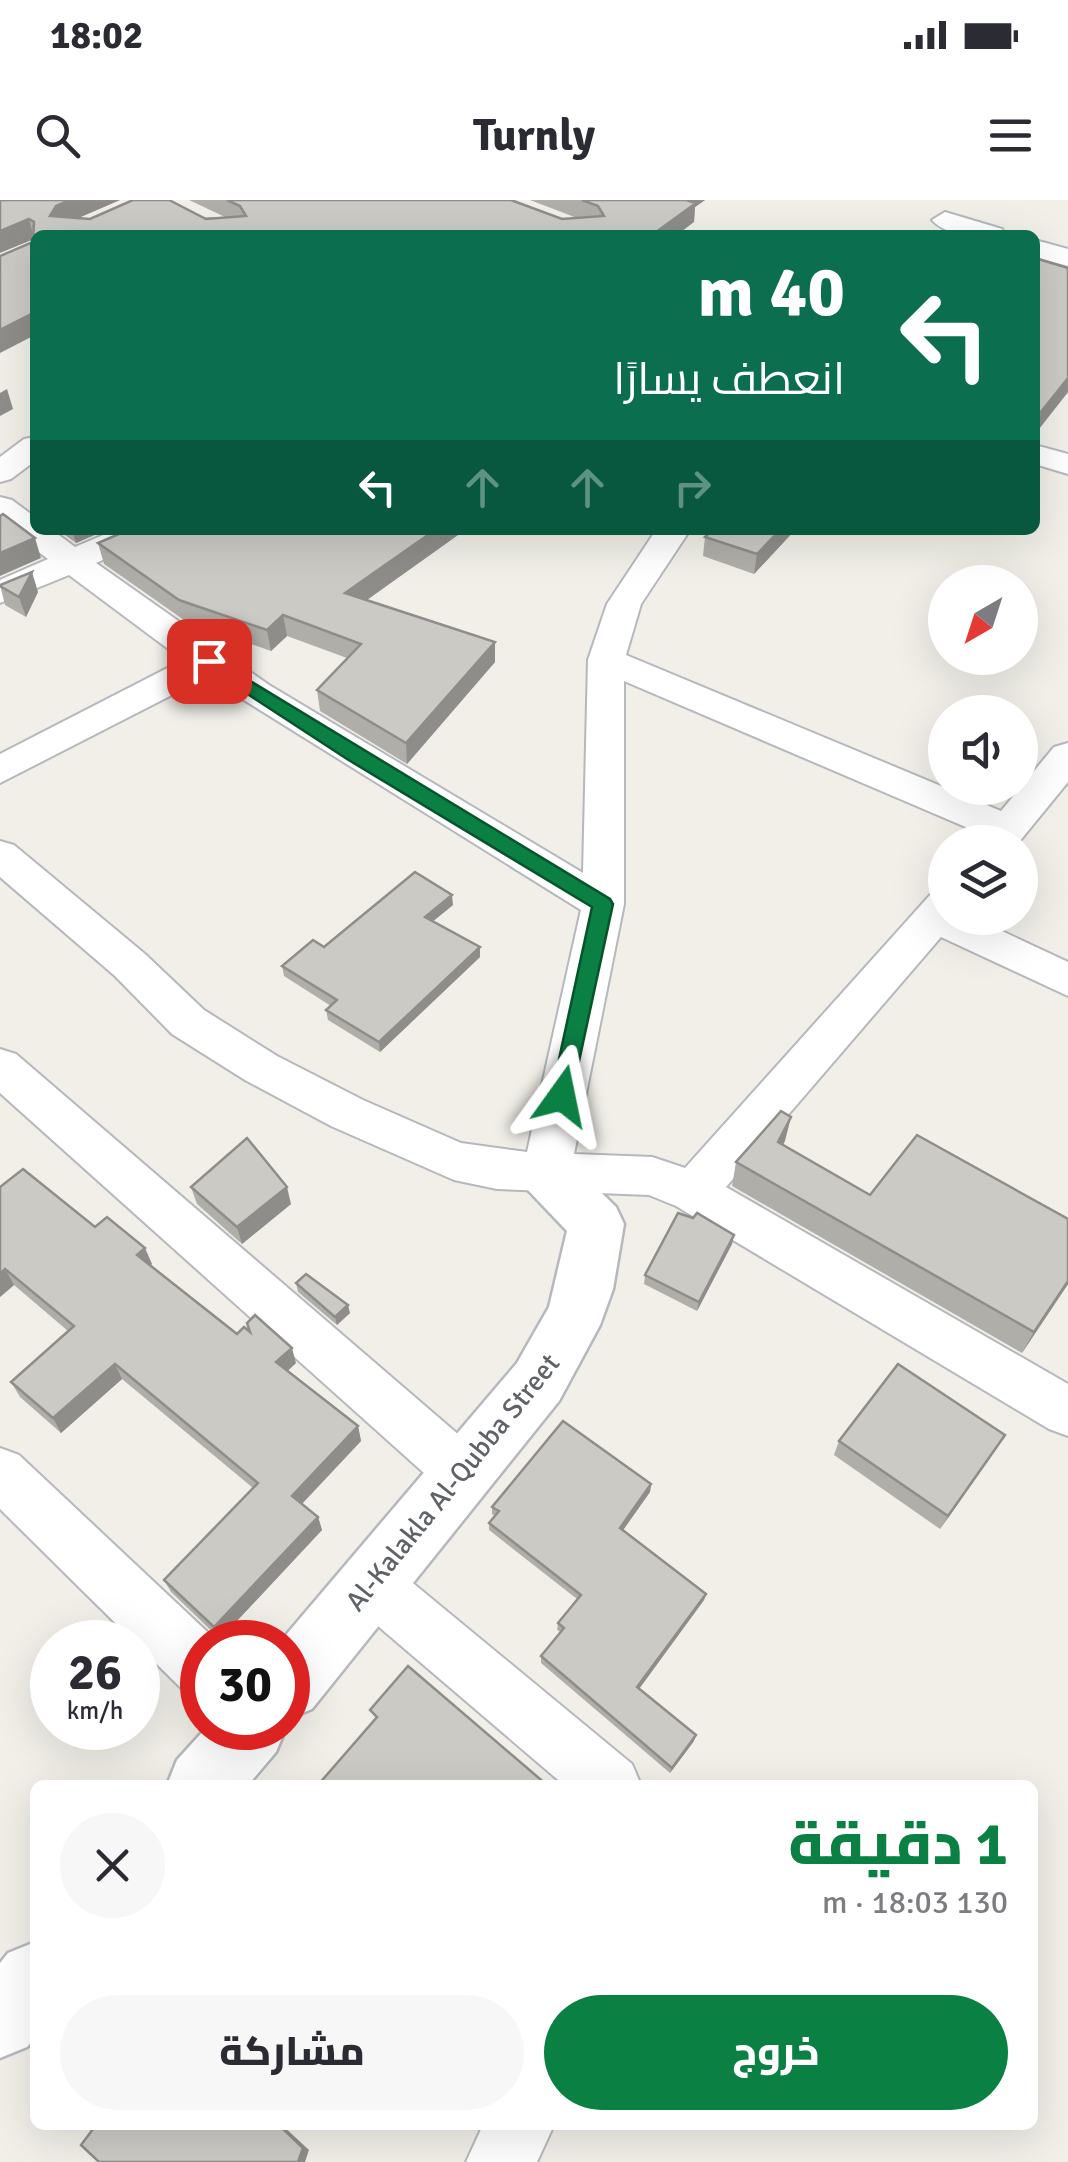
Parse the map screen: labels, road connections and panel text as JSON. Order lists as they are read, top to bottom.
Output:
{
  "streets": {
    "street": ["Al-Kalakla Al-Qubba Street"]
  },
  "north": "bottom left",
  "page": {
    "status": "18:02",
    "header": "Turnly",
    "turn": ["40 m", "انعطف يسارًا"],
    "speed": "26 km/h",
    "limit": "30",
    "heading": ["1 دقيقة", "130 m · 18:03"],
    "buttons": ["خروج", "مشاركة"]
  }
}
